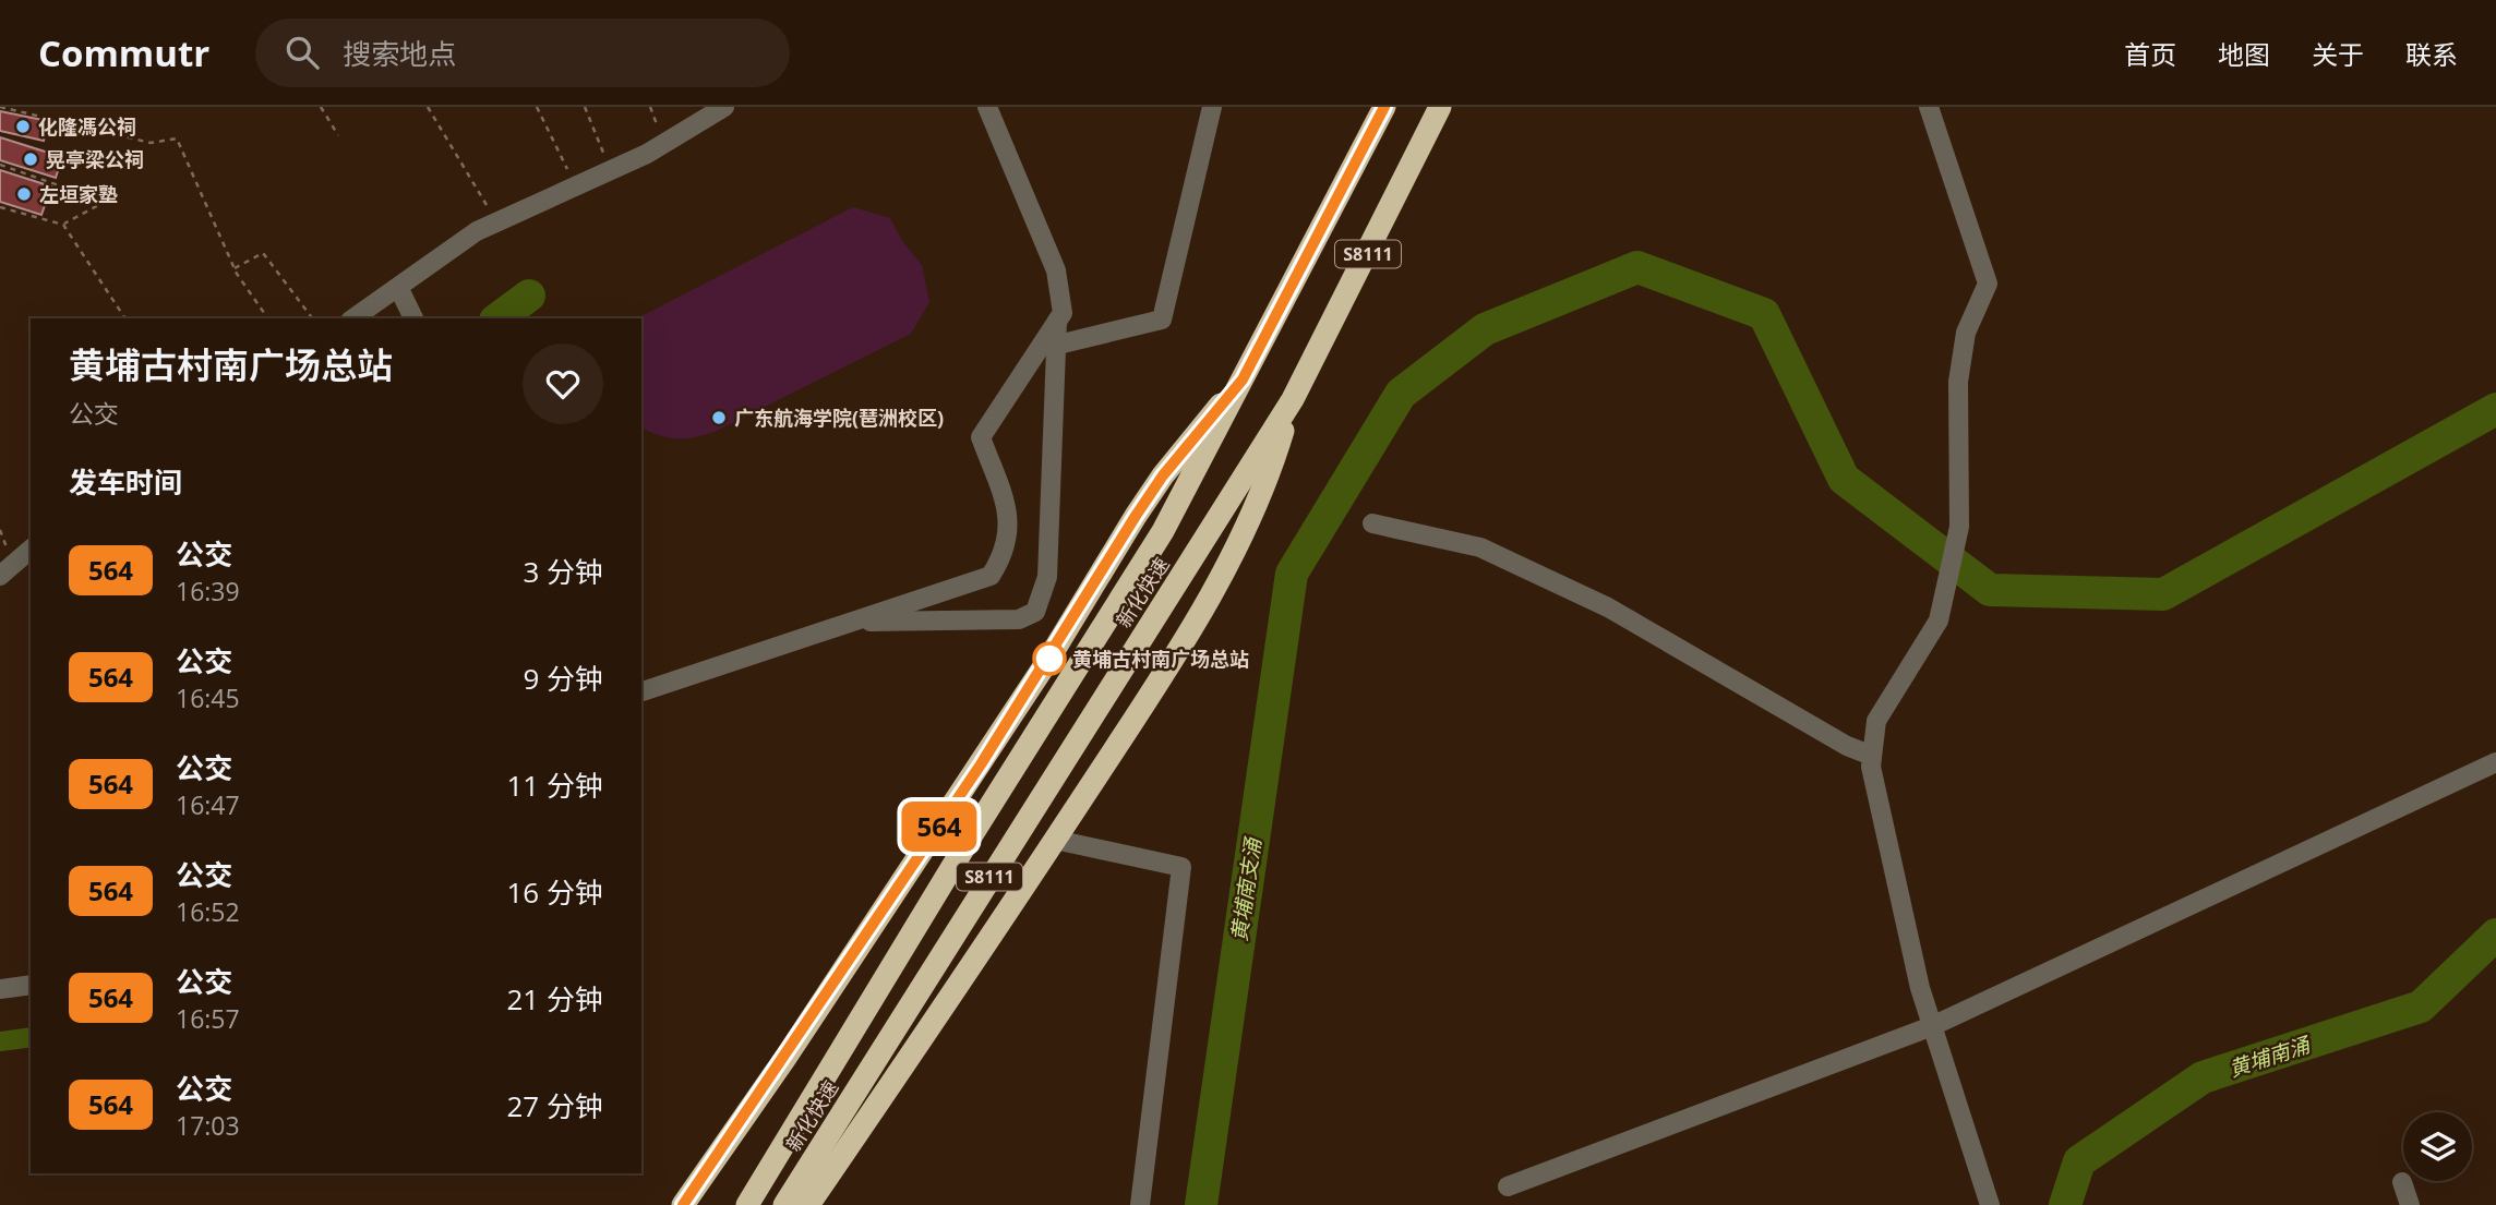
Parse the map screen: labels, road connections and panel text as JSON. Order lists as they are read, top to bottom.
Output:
{
  "streets": {
    "highway": ["S8111", "新化快速"]
  },
  "water": ["黄埔南支涌", "黄埔南涌"],
  "places": [
    "化隆馮公祠",
    "晃亭梁公祠",
    "左垣家塾",
    "广东航海学院(琶洲校区)",
    "黄埔古村南广场总站"
  ],
  "lines": ["bus line 564"],
  "page": {
    "header": "Commutr",
    "search": "搜索地点",
    "nav": [
      "首页",
      "地图",
      "关于",
      "联系"
    ],
    "on_map": "564",
    "heading": [
      ["黄埔古村南广场总站", "公交"],
      "发车时间"
    ],
    "list": [
      {
        "mark": "564",
        "name": "公交",
        "note": "16:39",
        "value": "3 分钟"
      },
      {
        "mark": "564",
        "name": "公交",
        "note": "16:45",
        "value": "9 分钟"
      },
      {
        "mark": "564",
        "name": "公交",
        "note": "16:47",
        "value": "11 分钟"
      },
      {
        "mark": "564",
        "name": "公交",
        "note": "16:52",
        "value": "16 分钟"
      },
      {
        "mark": "564",
        "name": "公交",
        "note": "16:57",
        "value": "21 分钟"
      },
      {
        "mark": "564",
        "name": "公交",
        "note": "17:03",
        "value": "27 分钟"
      }
    ]
  }
}
